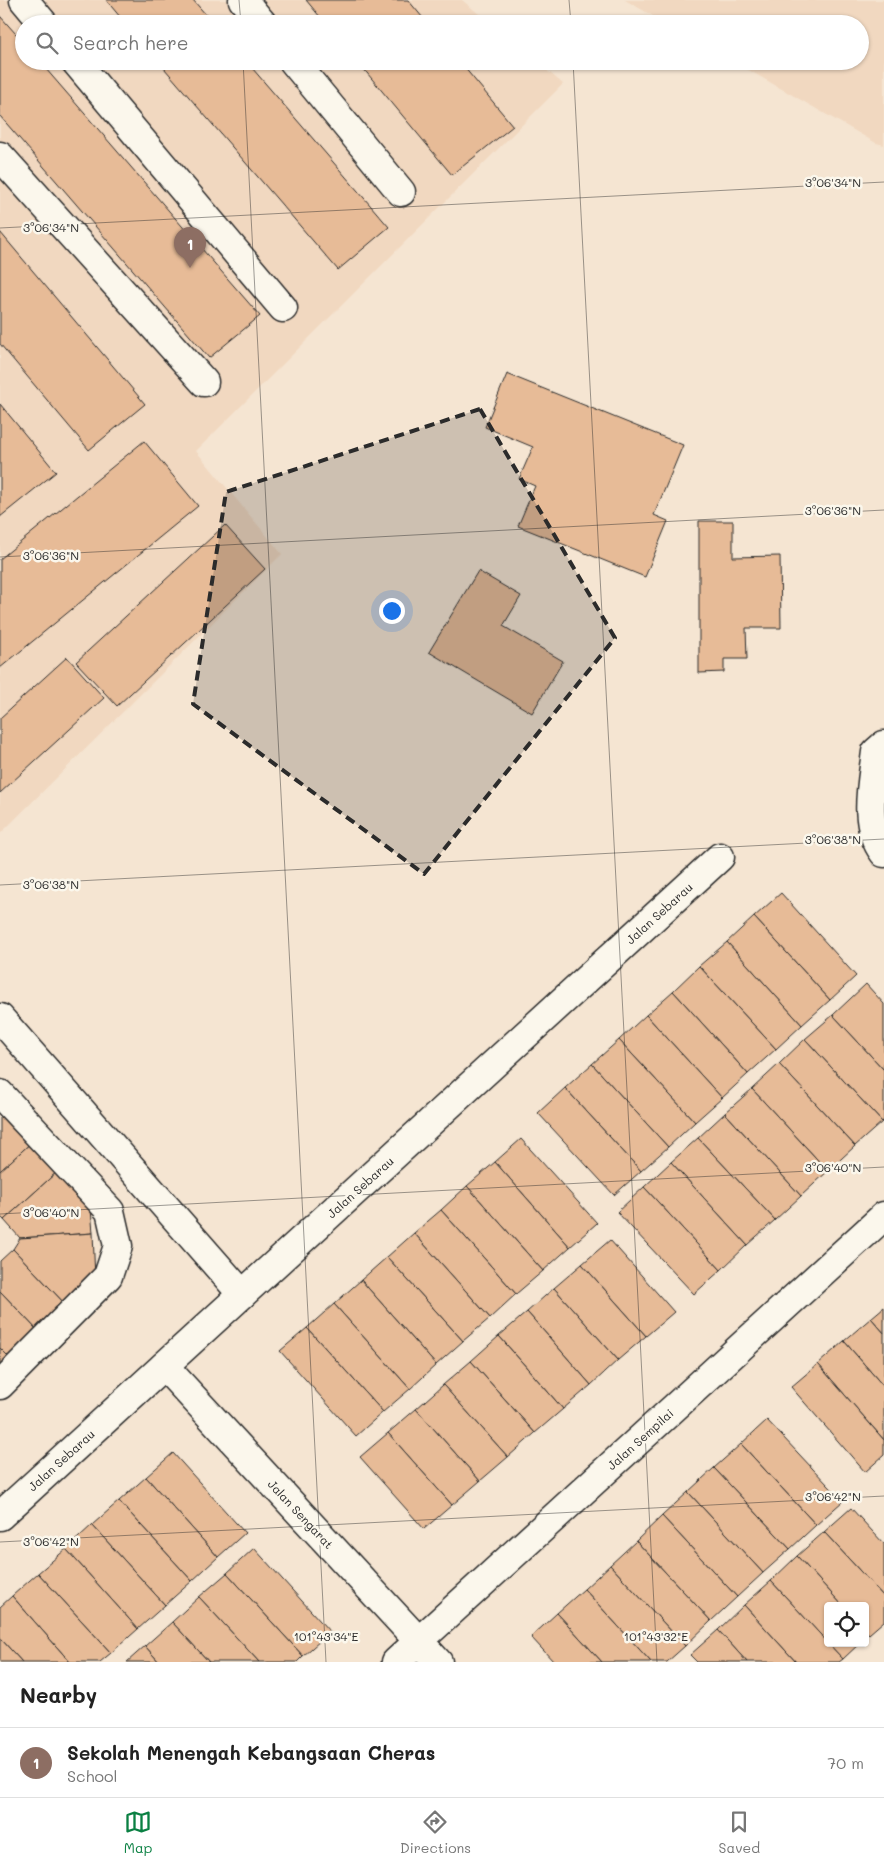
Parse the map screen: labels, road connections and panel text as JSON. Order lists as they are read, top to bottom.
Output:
{
  "streets": {
    "street": ["Jalan Sebarau", "Jalan Sempilai", "Jalan Sengarat"]
  },
  "crossings": [
    ["Jalan Sebarau", "Jalan Sengarat"],
    ["Jalan Sempilai", "Jalan Sengarat"]
  ],
  "page": {
    "search": "Search here",
    "pins": "1",
    "heading": "Nearby",
    "list": [
      {
        "mark": "1",
        "name": "Sekolah Menengah Kebangsaan Cheras",
        "note": "School",
        "value": "70 m"
      }
    ],
    "nav": ["Map", "Directions", "Saved"]
  },
  "coordinates": [
    "3°06'34\"N",
    "3°06'36\"N",
    "3°06'38\"N",
    "3°06'40\"N",
    "3°06'42\"N",
    "101°43'34\"E",
    "101°43'32\"E"
  ]
}
